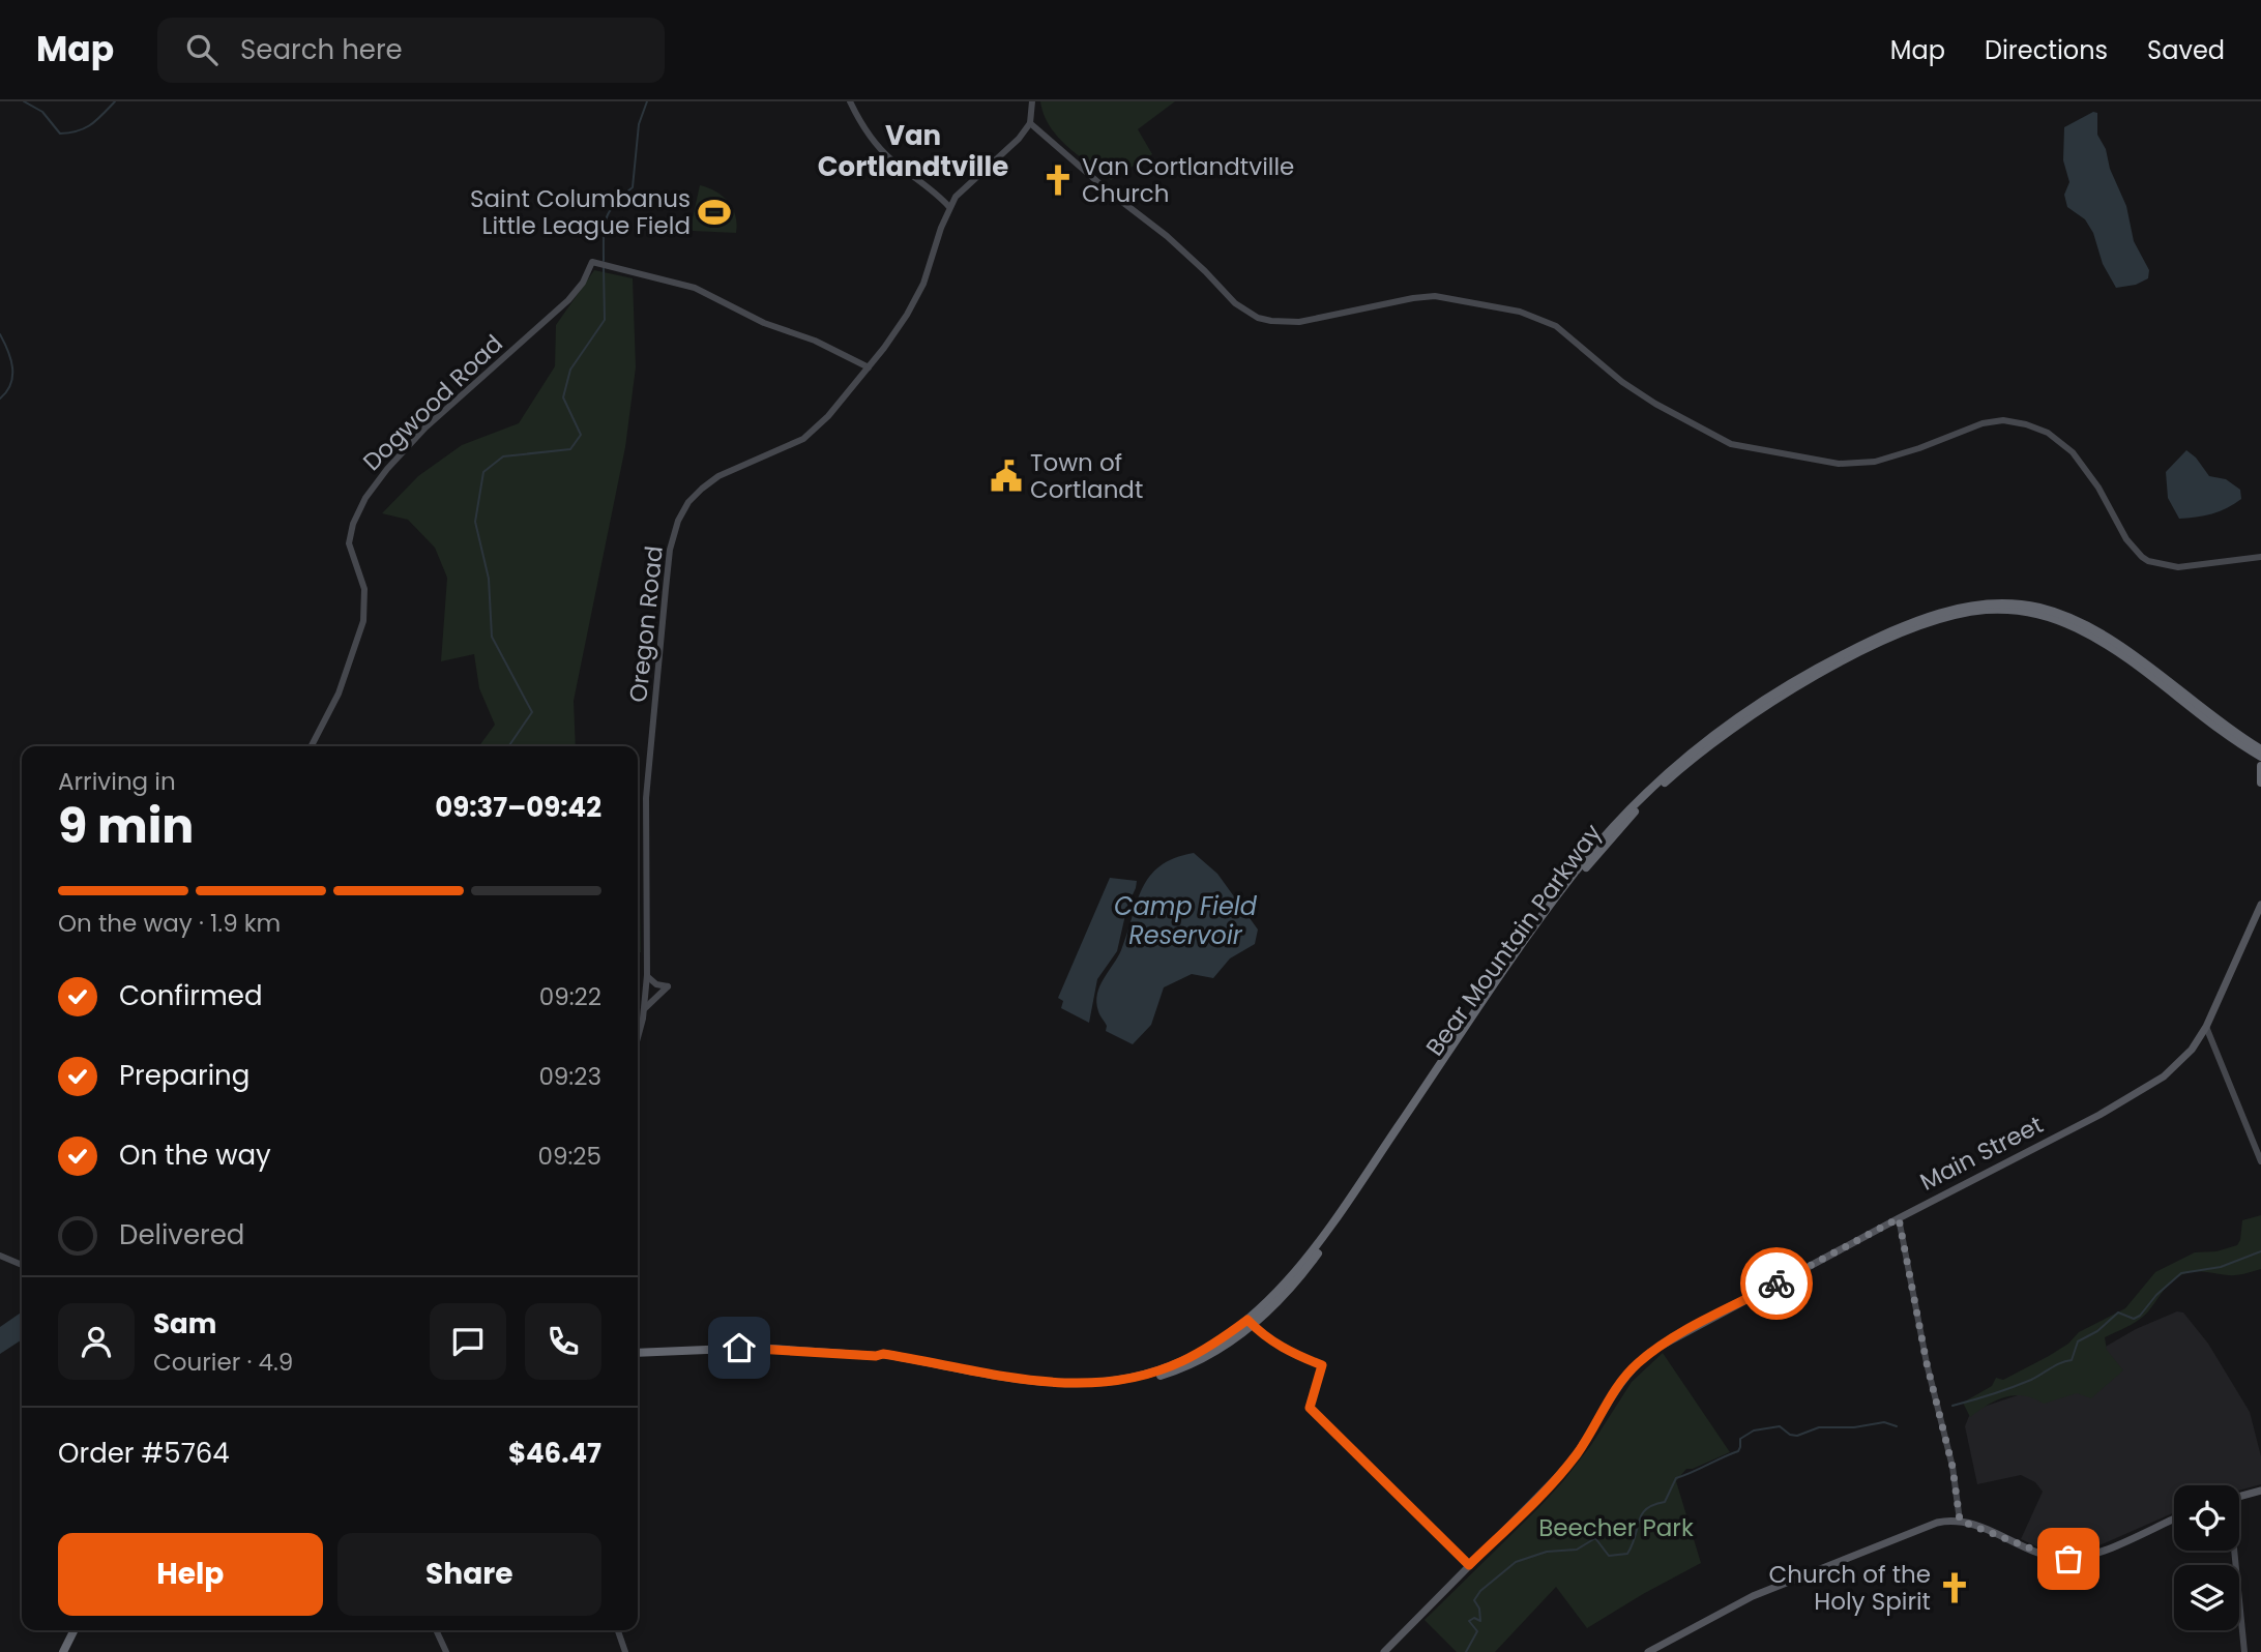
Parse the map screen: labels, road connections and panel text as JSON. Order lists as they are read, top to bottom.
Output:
{
  "streets": {
    "highway": ["Bear Mountain Parkway"],
    "main road": ["Main Street"],
    "street": ["Dogwood Road", "Oregon Road"]
  },
  "crossings": [
    ["Dogwood Road", "Oregon Road"]
  ],
  "districts": ["Van Cortlandtville"],
  "water": ["Camp Field Reservoir"],
  "parks": ["Beecher Park"],
  "places": {
    "church": ["Van Cortlandtville Church", "Church of the Holy Spirit"],
    "sports": ["Saint Columbanus Little League Field"],
    "public building": ["Town of Cortlandt"]
  },
  "page": {
    "header": "Map",
    "search": "Search here",
    "nav": ["Map", "Directions", "Saved"],
    "heading": ["9 min", "Arriving in", "09:37–09:42"],
    "panel": [
      "Sam",
      "Courier · 4.9",
      "Order #5764",
      "$46.47"
    ],
    "bar": "On the way · 1.9 km",
    "list": [
      ["Confirmed", "09:22"],
      ["Preparing", "09:23"],
      ["On the way", "09:25"],
      "Delivered"
    ],
    "buttons": ["Help", "Share"]
  }
}
